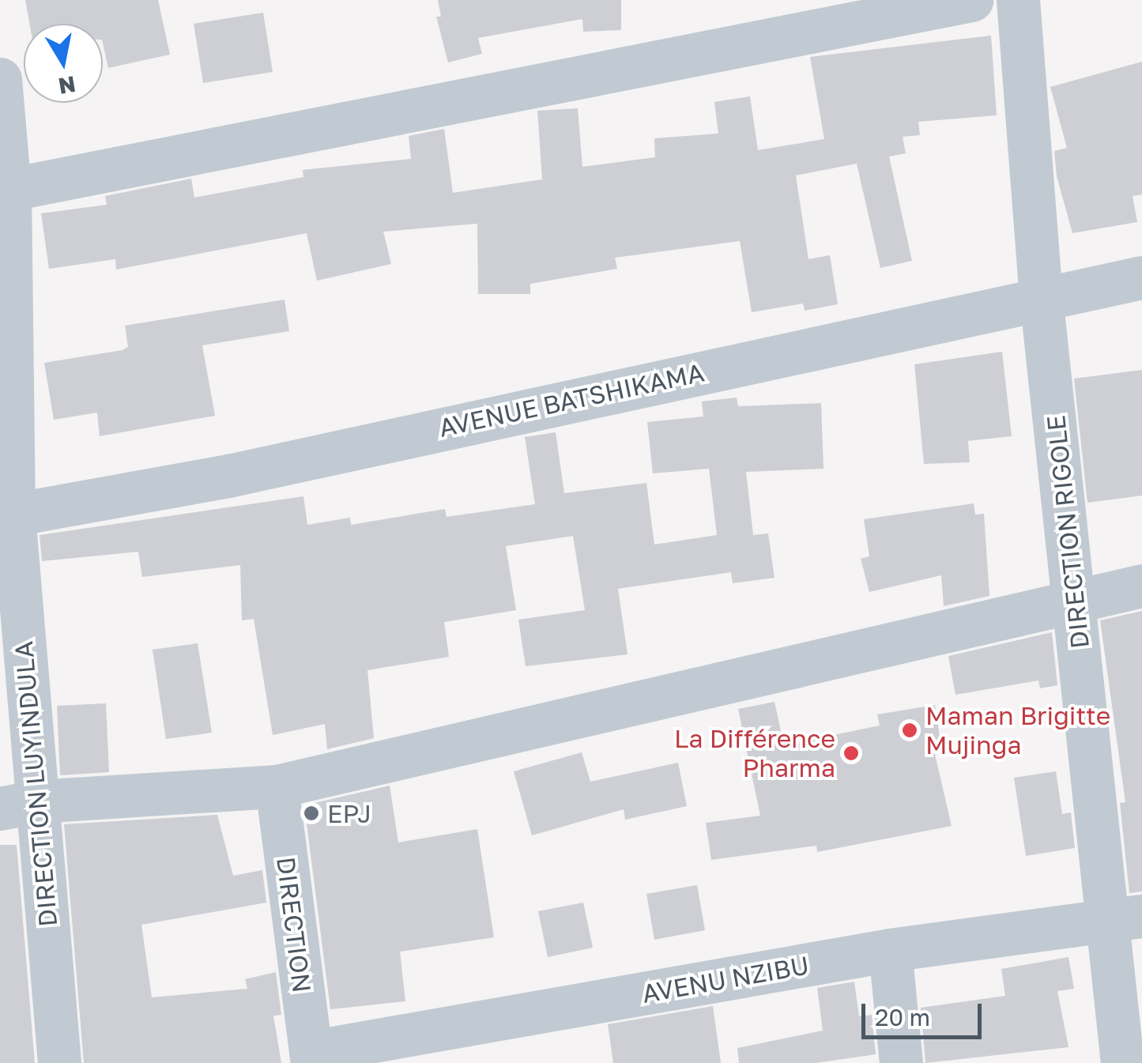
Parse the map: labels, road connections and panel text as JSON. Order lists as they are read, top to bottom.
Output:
{
  "streets": {
    "street": [
      "AVENUE BATSHIKAMA",
      "DIRECTION RIGOLE",
      "DIRECTION LUYINDULA",
      "DIRECTION",
      "AVENU NZIBU"
    ]
  },
  "crossings": [
    ["AVENUE BATSHIKAMA", "DIRECTION RIGOLE"],
    ["AVENUE BATSHIKAMA", "DIRECTION LUYINDULA"],
    ["DIRECTION RIGOLE", "AVENU NZIBU"],
    ["DIRECTION", "AVENU NZIBU"]
  ],
  "places": ["Maman Brigitte Mujinga", "La Différence Pharma", "EPJ"],
  "scale_bar": "20 m",
  "north": "bottom"
}
